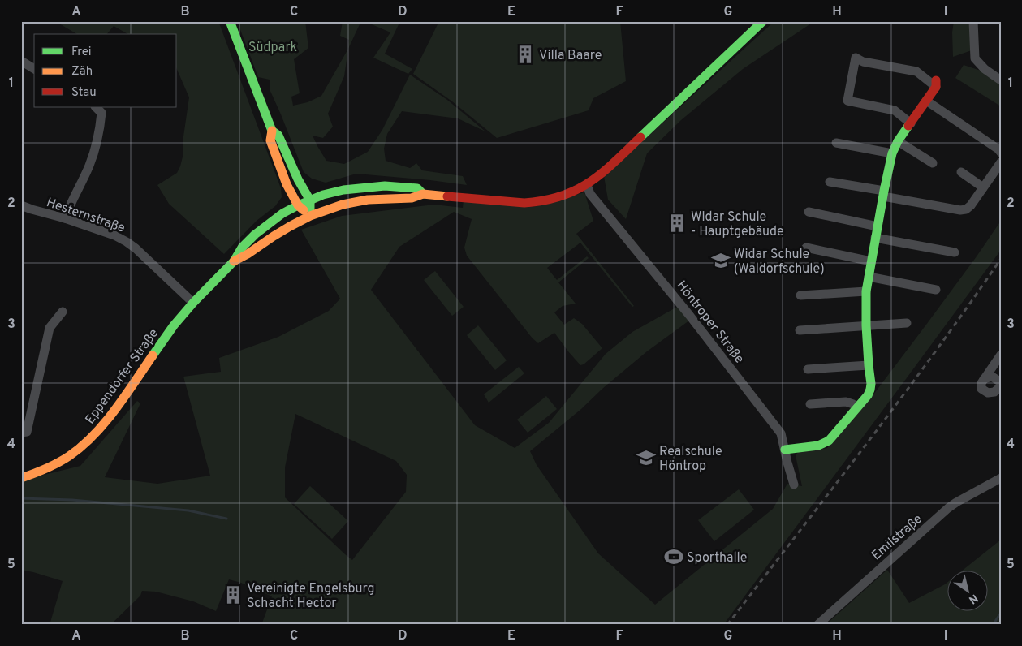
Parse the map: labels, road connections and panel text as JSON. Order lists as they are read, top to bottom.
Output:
{
  "streets": {
    "street": [
      "Hesternstraße",
      "Höntroper Straße",
      "Eppendorfer Straße",
      "Emilstraße"
    ]
  },
  "crossings": [
    ["Hesternstraße", "Eppendorfer Straße"]
  ],
  "parks": ["Südpark"],
  "places": {
    "building": ["Villa Baare", "Widar Schule - Hauptgebäude", "Vereinigte Engelsburg Schacht Hector"],
    "school or university": ["Widar Schule (Waldorfschule)", "Realschule Höntrop"],
    "sports": ["Sporthalle"]
  },
  "legend": ["Frei", "Zäh", "Stau"],
  "north": "bottom right",
  "grid": {
    "columns": [
      "A",
      "B",
      "C",
      "D",
      "E",
      "F",
      "G",
      "H",
      "I"
    ],
    "rows": [
      "1",
      "2",
      "3",
      "4",
      "5"
    ]
  }
}
